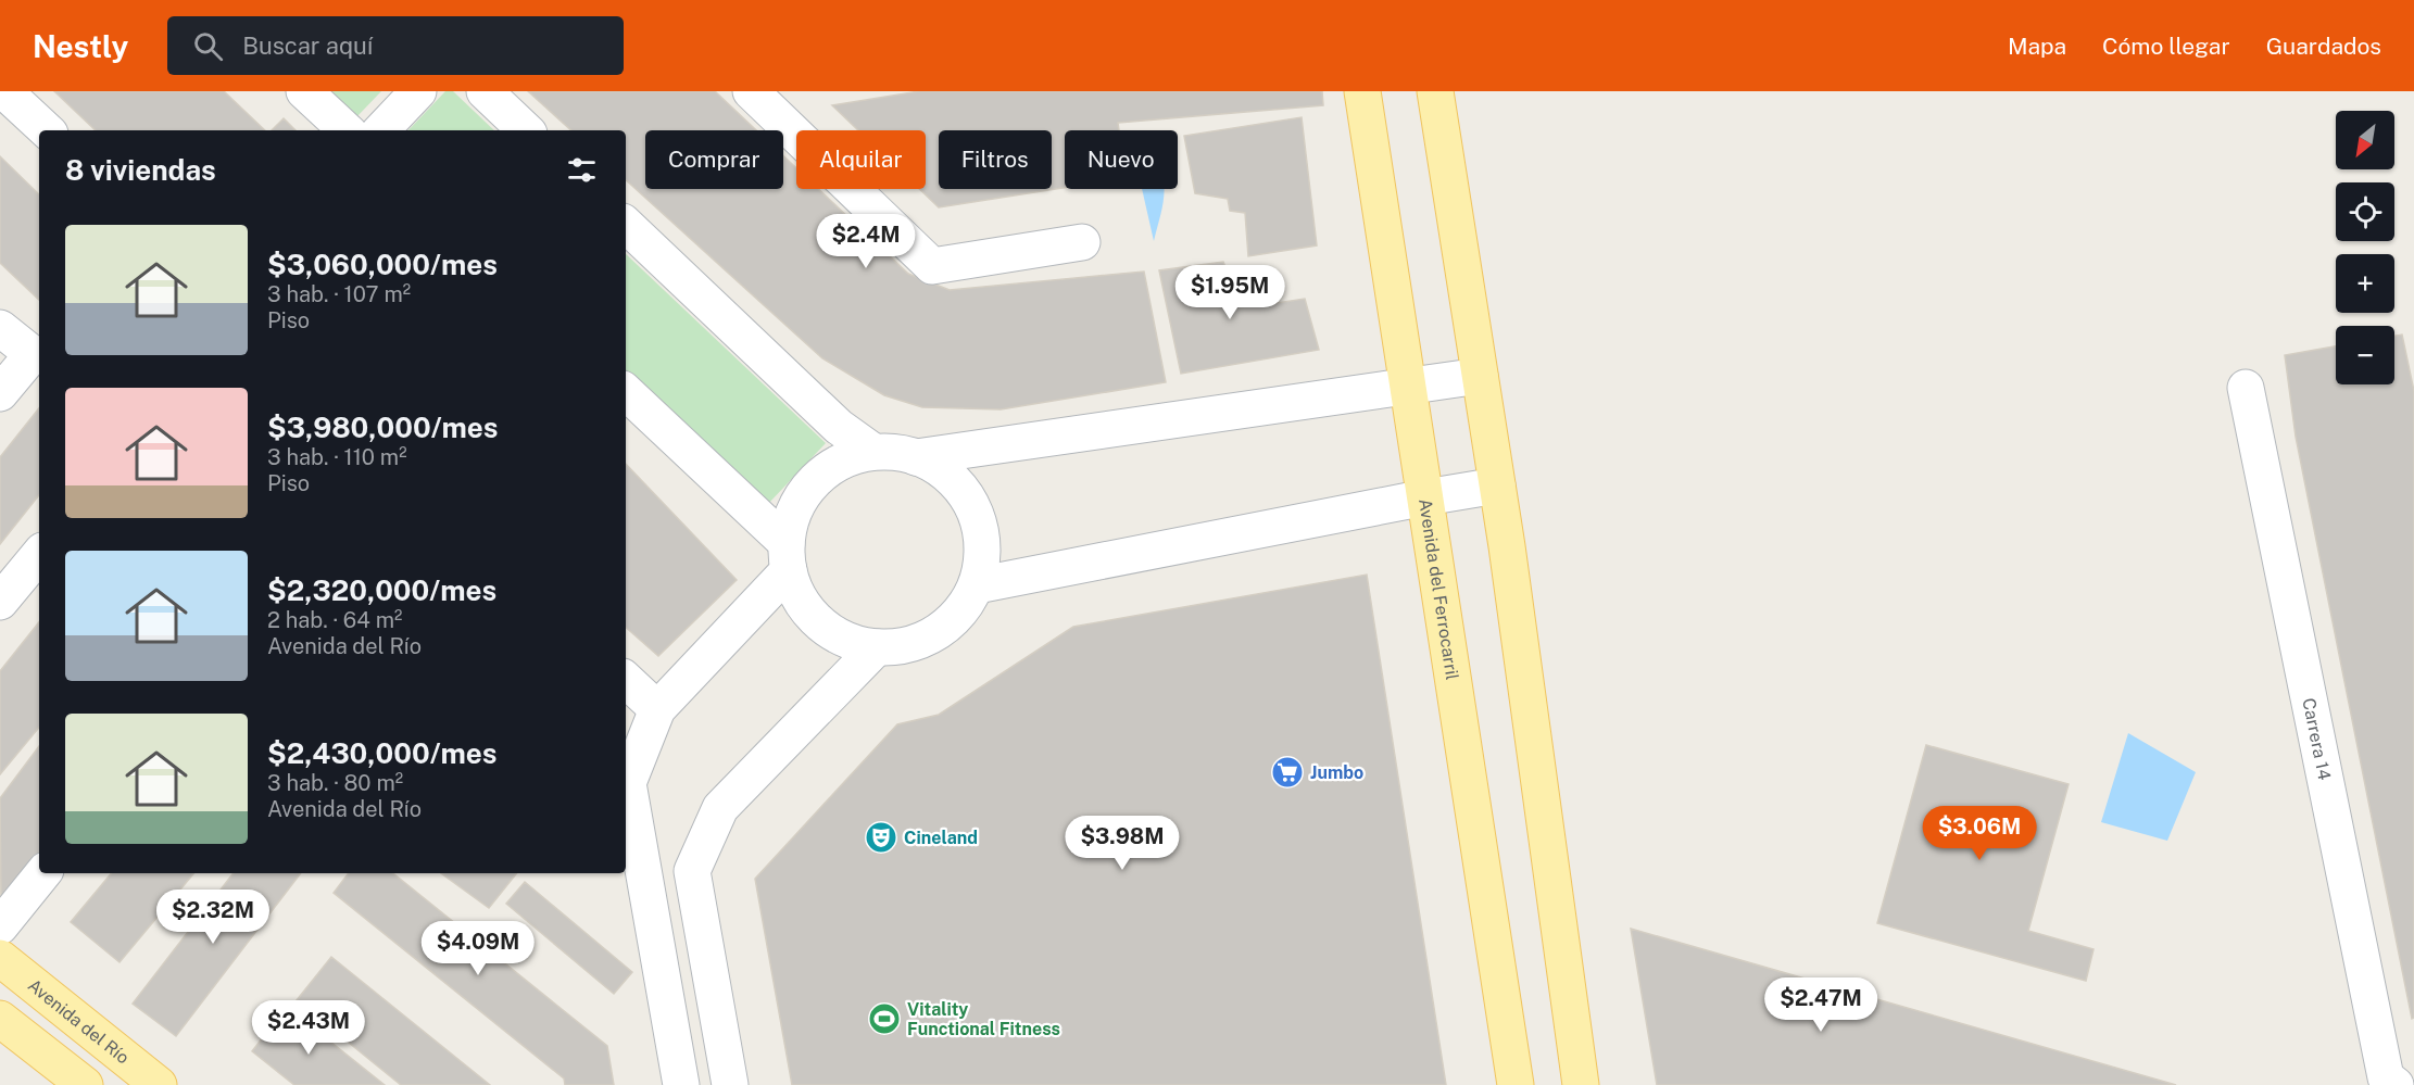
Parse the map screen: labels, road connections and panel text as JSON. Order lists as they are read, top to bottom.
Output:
{
  "streets": {
    "main road": ["Avenida del Ferrocarril", "Avenida del Río"],
    "street": ["Carrera 14"]
  },
  "places": {
    "supermarket": ["Jumbo"],
    "theatre": ["Cineland"],
    "sports": ["Vitality Functional Fitness"]
  },
  "north": "bottom left",
  "page": {
    "header": "Nestly",
    "search": "Buscar aquí",
    "nav": ["Mapa", "Cómo llegar", "Guardados"],
    "map_buttons": ["+", "−"],
    "chip": [
      "Comprar",
      "Alquilar",
      "Filtros",
      "Nuevo"
    ],
    "heading": "8 viviendas",
    "list": [
      {
        "name": "$3,060,000/mes",
        "note": "3 hab. · 107 m² · Piso"
      },
      {
        "name": "$3,980,000/mes",
        "note": "3 hab. · 110 m² · Piso"
      },
      {
        "name": "$2,320,000/mes",
        "note": "2 hab. · 64 m² · Avenida del Río"
      },
      {
        "name": "$2,430,000/mes",
        "note": "3 hab. · 80 m² · Avenida del Río"
      }
    ],
    "price": [
      "$2.4M",
      "$1.95M",
      "$3.06M",
      "$3.98M",
      "$2.32M",
      "$4.09M",
      "$2.47M",
      "$2.43M"
    ]
  }
}
